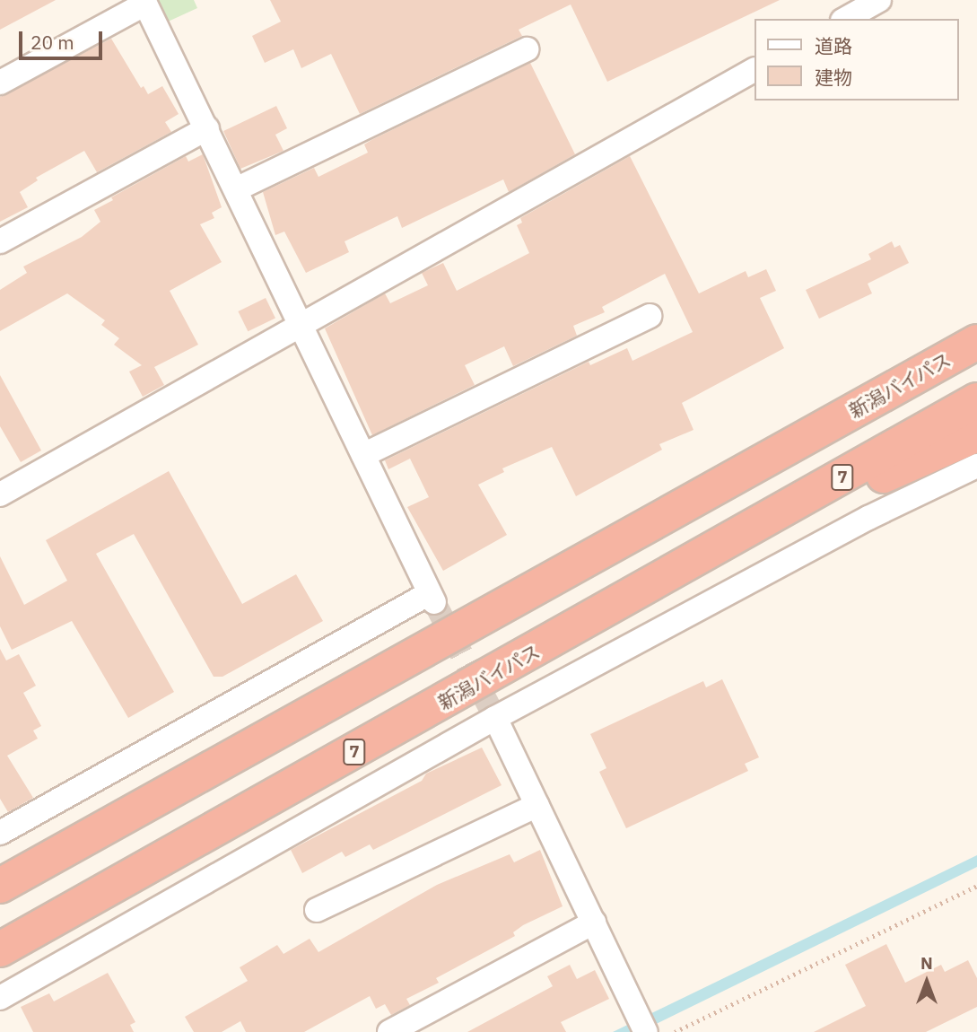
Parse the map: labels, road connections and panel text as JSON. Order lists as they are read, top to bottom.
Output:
{
  "streets": {
    "highway": ["新潟バイパス", "7"]
  },
  "legend": ["道路", "建物"],
  "scale_bar": "20 m",
  "north": "top"
}
